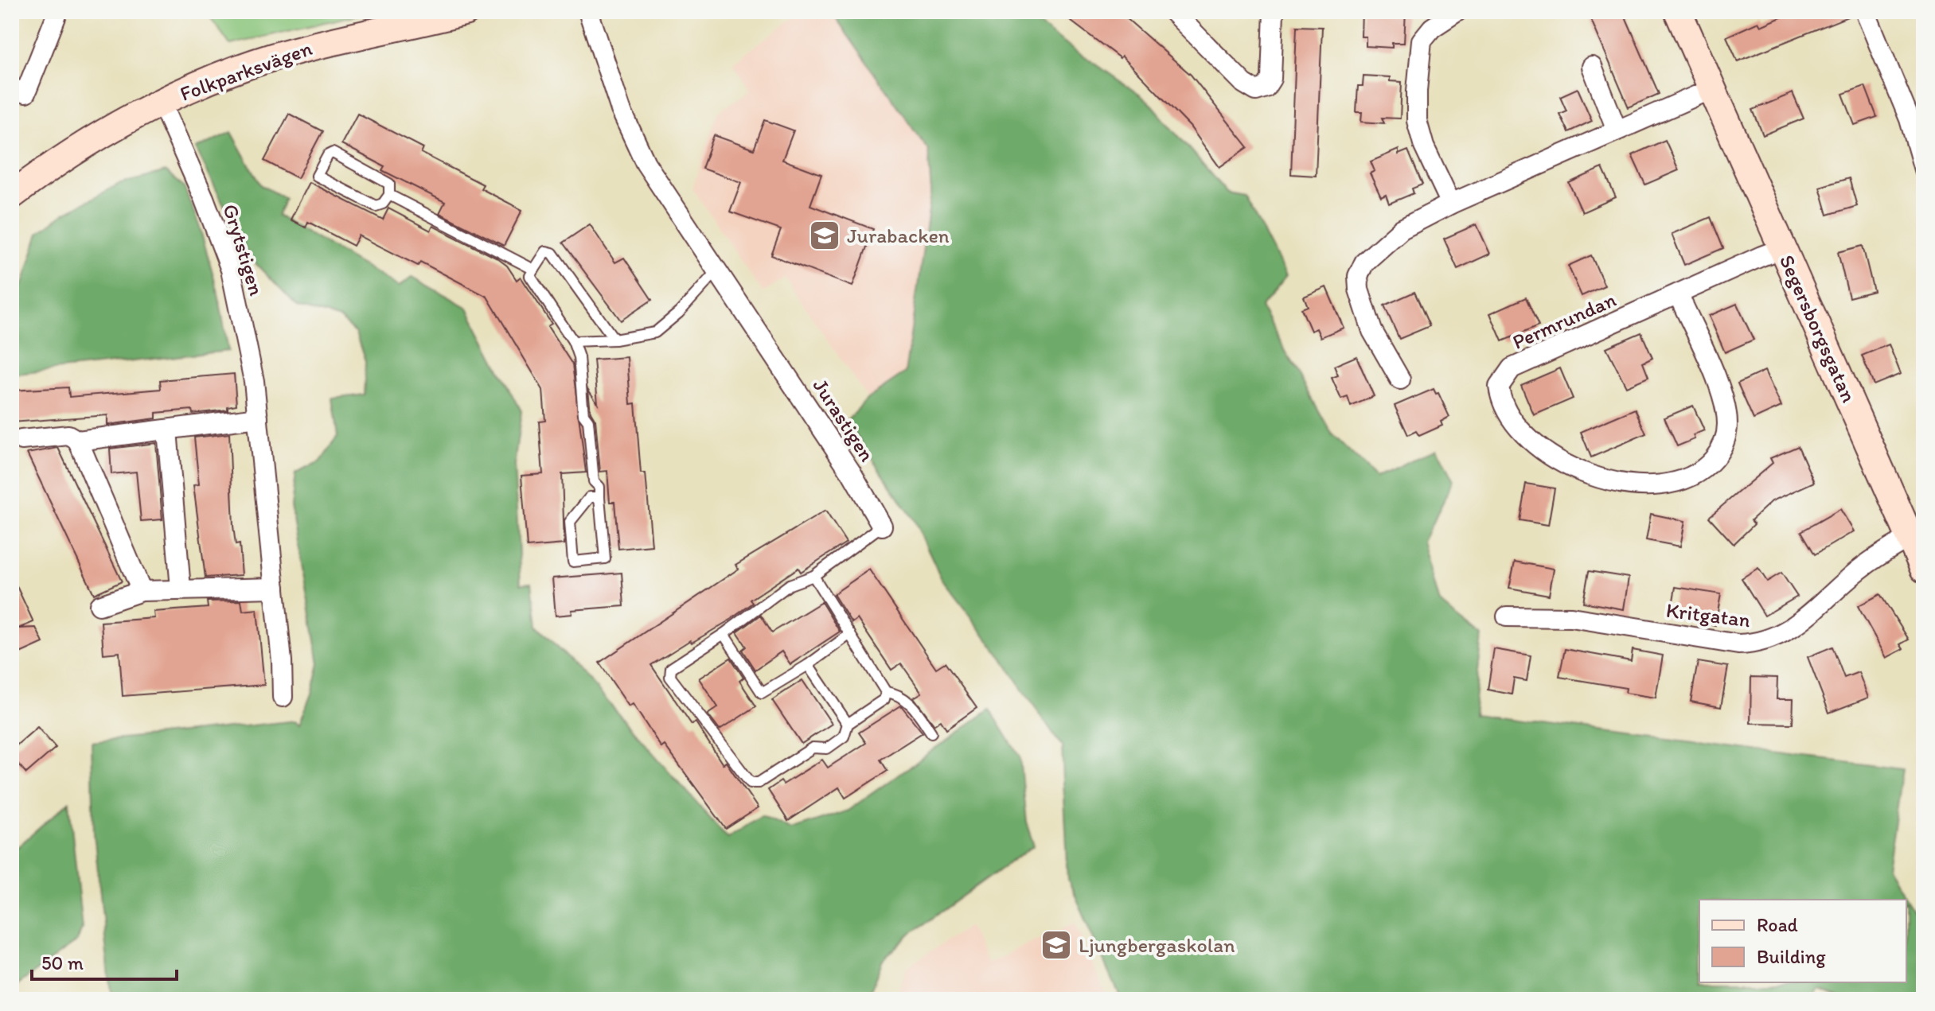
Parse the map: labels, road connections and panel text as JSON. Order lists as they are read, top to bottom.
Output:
{
  "streets": {
    "street": [
      "Folkparksvägen",
      "Grytstigen",
      "Permrundan",
      "Segersborgsgatan",
      "Jurastigen",
      "Kritgatan"
    ]
  },
  "crossings": [
    ["Folkparksvägen", "Grytstigen"],
    ["Permrundan", "Segersborgsgatan"],
    ["Segersborgsgatan", "Kritgatan"]
  ],
  "places": {
    "school or university": ["Jurabacken", "Ljungbergaskolan"]
  },
  "legend": ["Road", "Building"],
  "scale_bar": "50 m"
}
